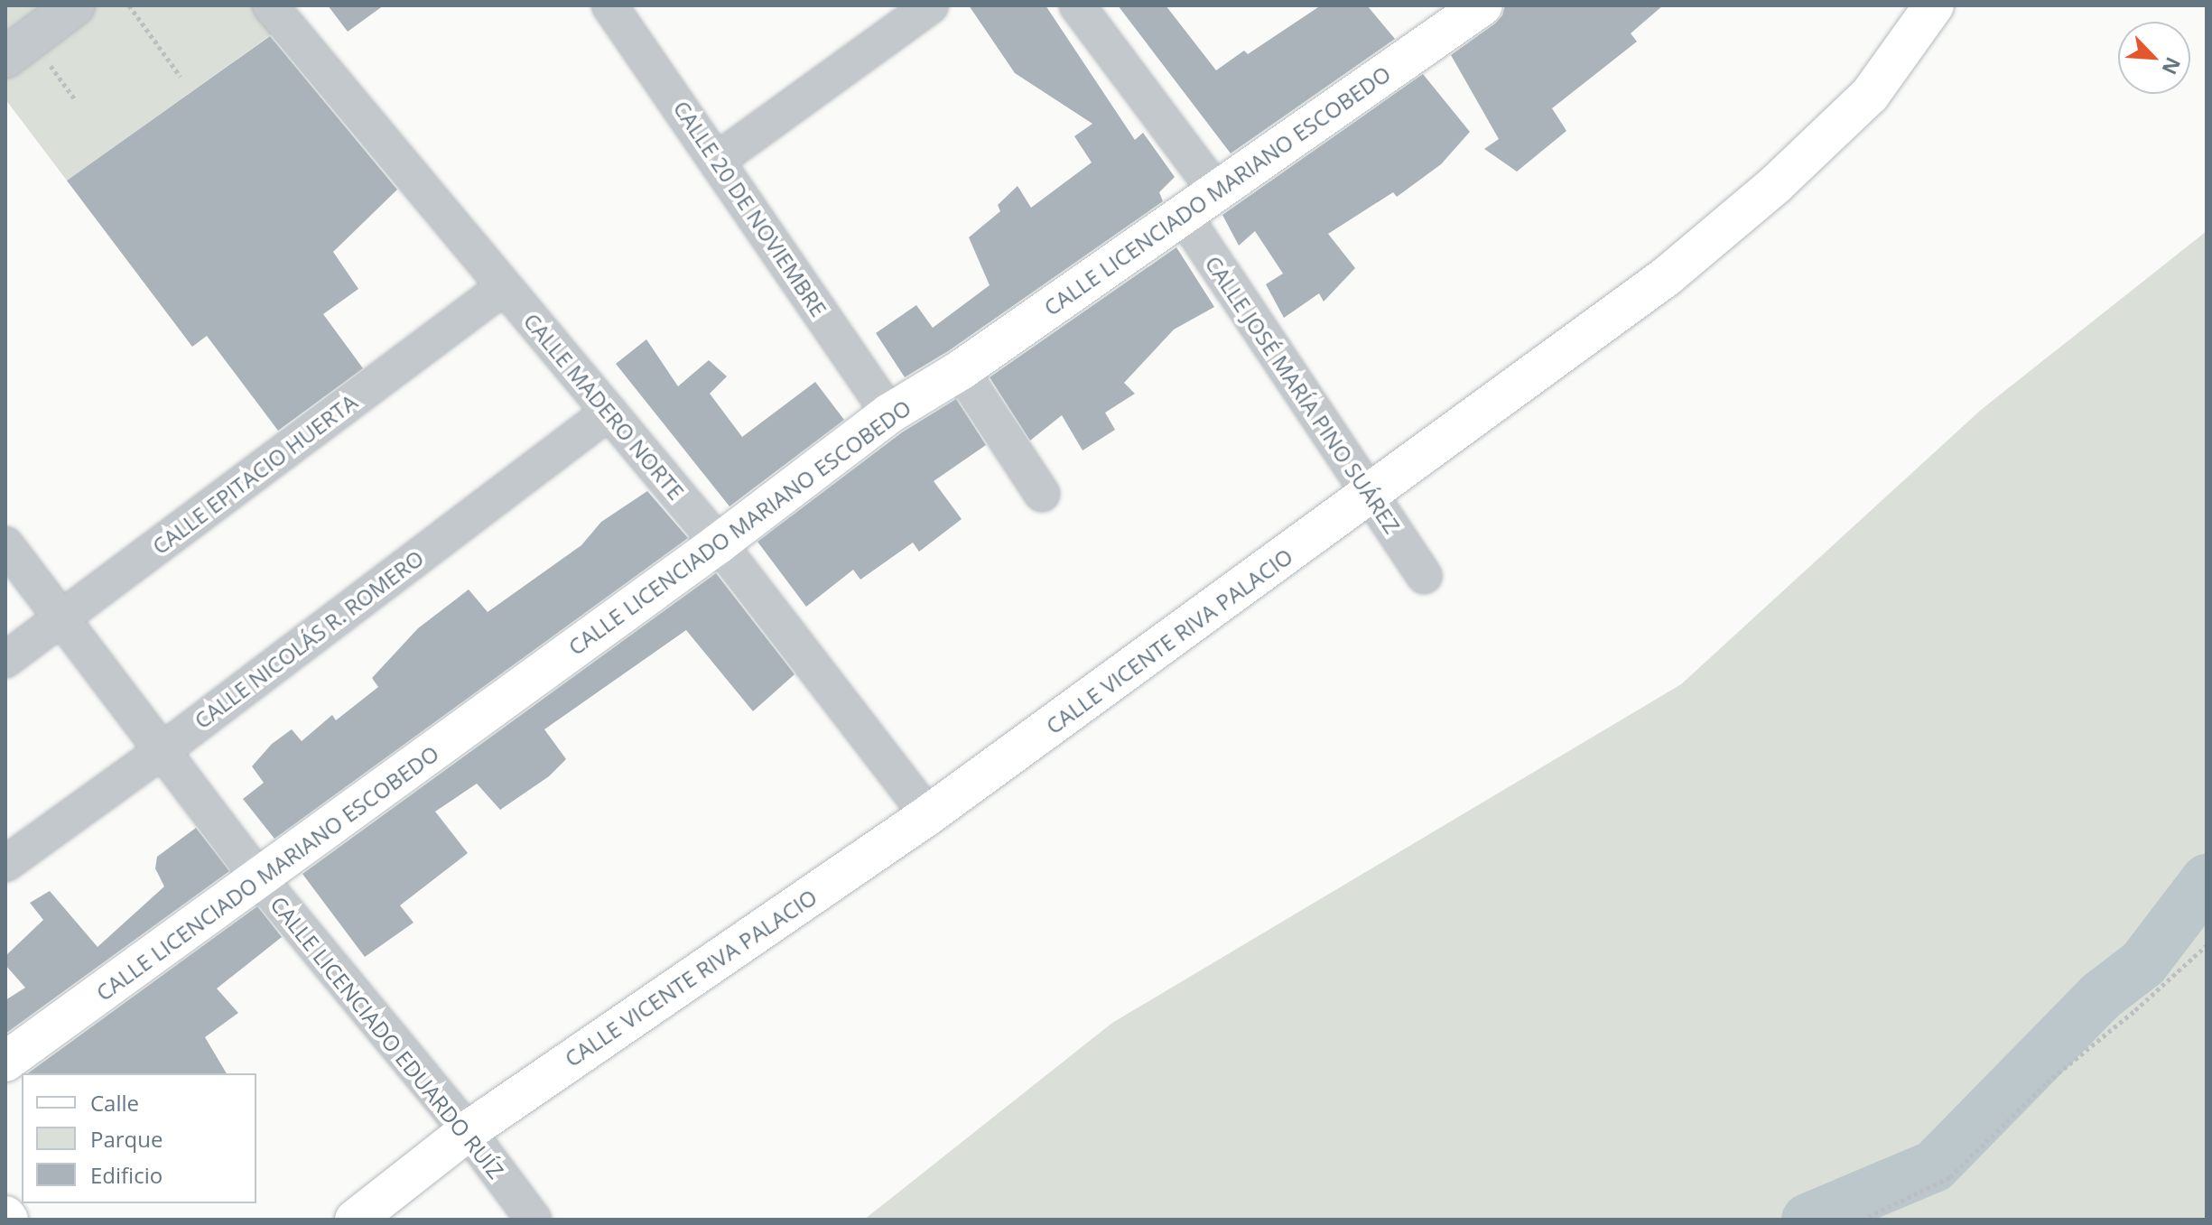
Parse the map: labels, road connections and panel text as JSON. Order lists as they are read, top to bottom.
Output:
{
  "streets": {
    "main road": ["CALLE LICENCIADO MARIANO ESCOBEDO", "CALLE VICENTE RIVA PALACIO"],
    "street": [
      "CALLE 20 DE NOVIEMBRE",
      "CALLE JOSÉ MARÍA PINO SUÁREZ",
      "CALLE MADERO NORTE",
      "CALLE EPITACIO HUERTA",
      "CALLE NICOLÁS R. ROMERO",
      "CALLE LICENCIADO EDUARDO RUÍZ"
    ]
  },
  "crossings": [
    ["CALLE LICENCIADO MARIANO ESCOBEDO", "CALLE 20 DE NOVIEMBRE"],
    ["CALLE LICENCIADO MARIANO ESCOBEDO", "CALLE JOSÉ MARÍA PINO SUÁREZ"],
    ["CALLE LICENCIADO MARIANO ESCOBEDO", "CALLE MADERO NORTE"],
    ["CALLE LICENCIADO MARIANO ESCOBEDO", "CALLE LICENCIADO EDUARDO RUÍZ"],
    ["CALLE JOSÉ MARÍA PINO SUÁREZ", "CALLE VICENTE RIVA PALACIO"],
    ["CALLE MADERO NORTE", "CALLE EPITACIO HUERTA"],
    ["CALLE MADERO NORTE", "CALLE NICOLÁS R. ROMERO"],
    ["CALLE MADERO NORTE", "CALLE VICENTE RIVA PALACIO"],
    ["CALLE EPITACIO HUERTA", "CALLE LICENCIADO EDUARDO RUÍZ"],
    ["CALLE NICOLÁS R. ROMERO", "CALLE LICENCIADO EDUARDO RUÍZ"],
    ["CALLE VICENTE RIVA PALACIO", "CALLE LICENCIADO EDUARDO RUÍZ"]
  ],
  "legend": ["Calle", "Parque", "Edificio"],
  "north": "bottom right"
}
